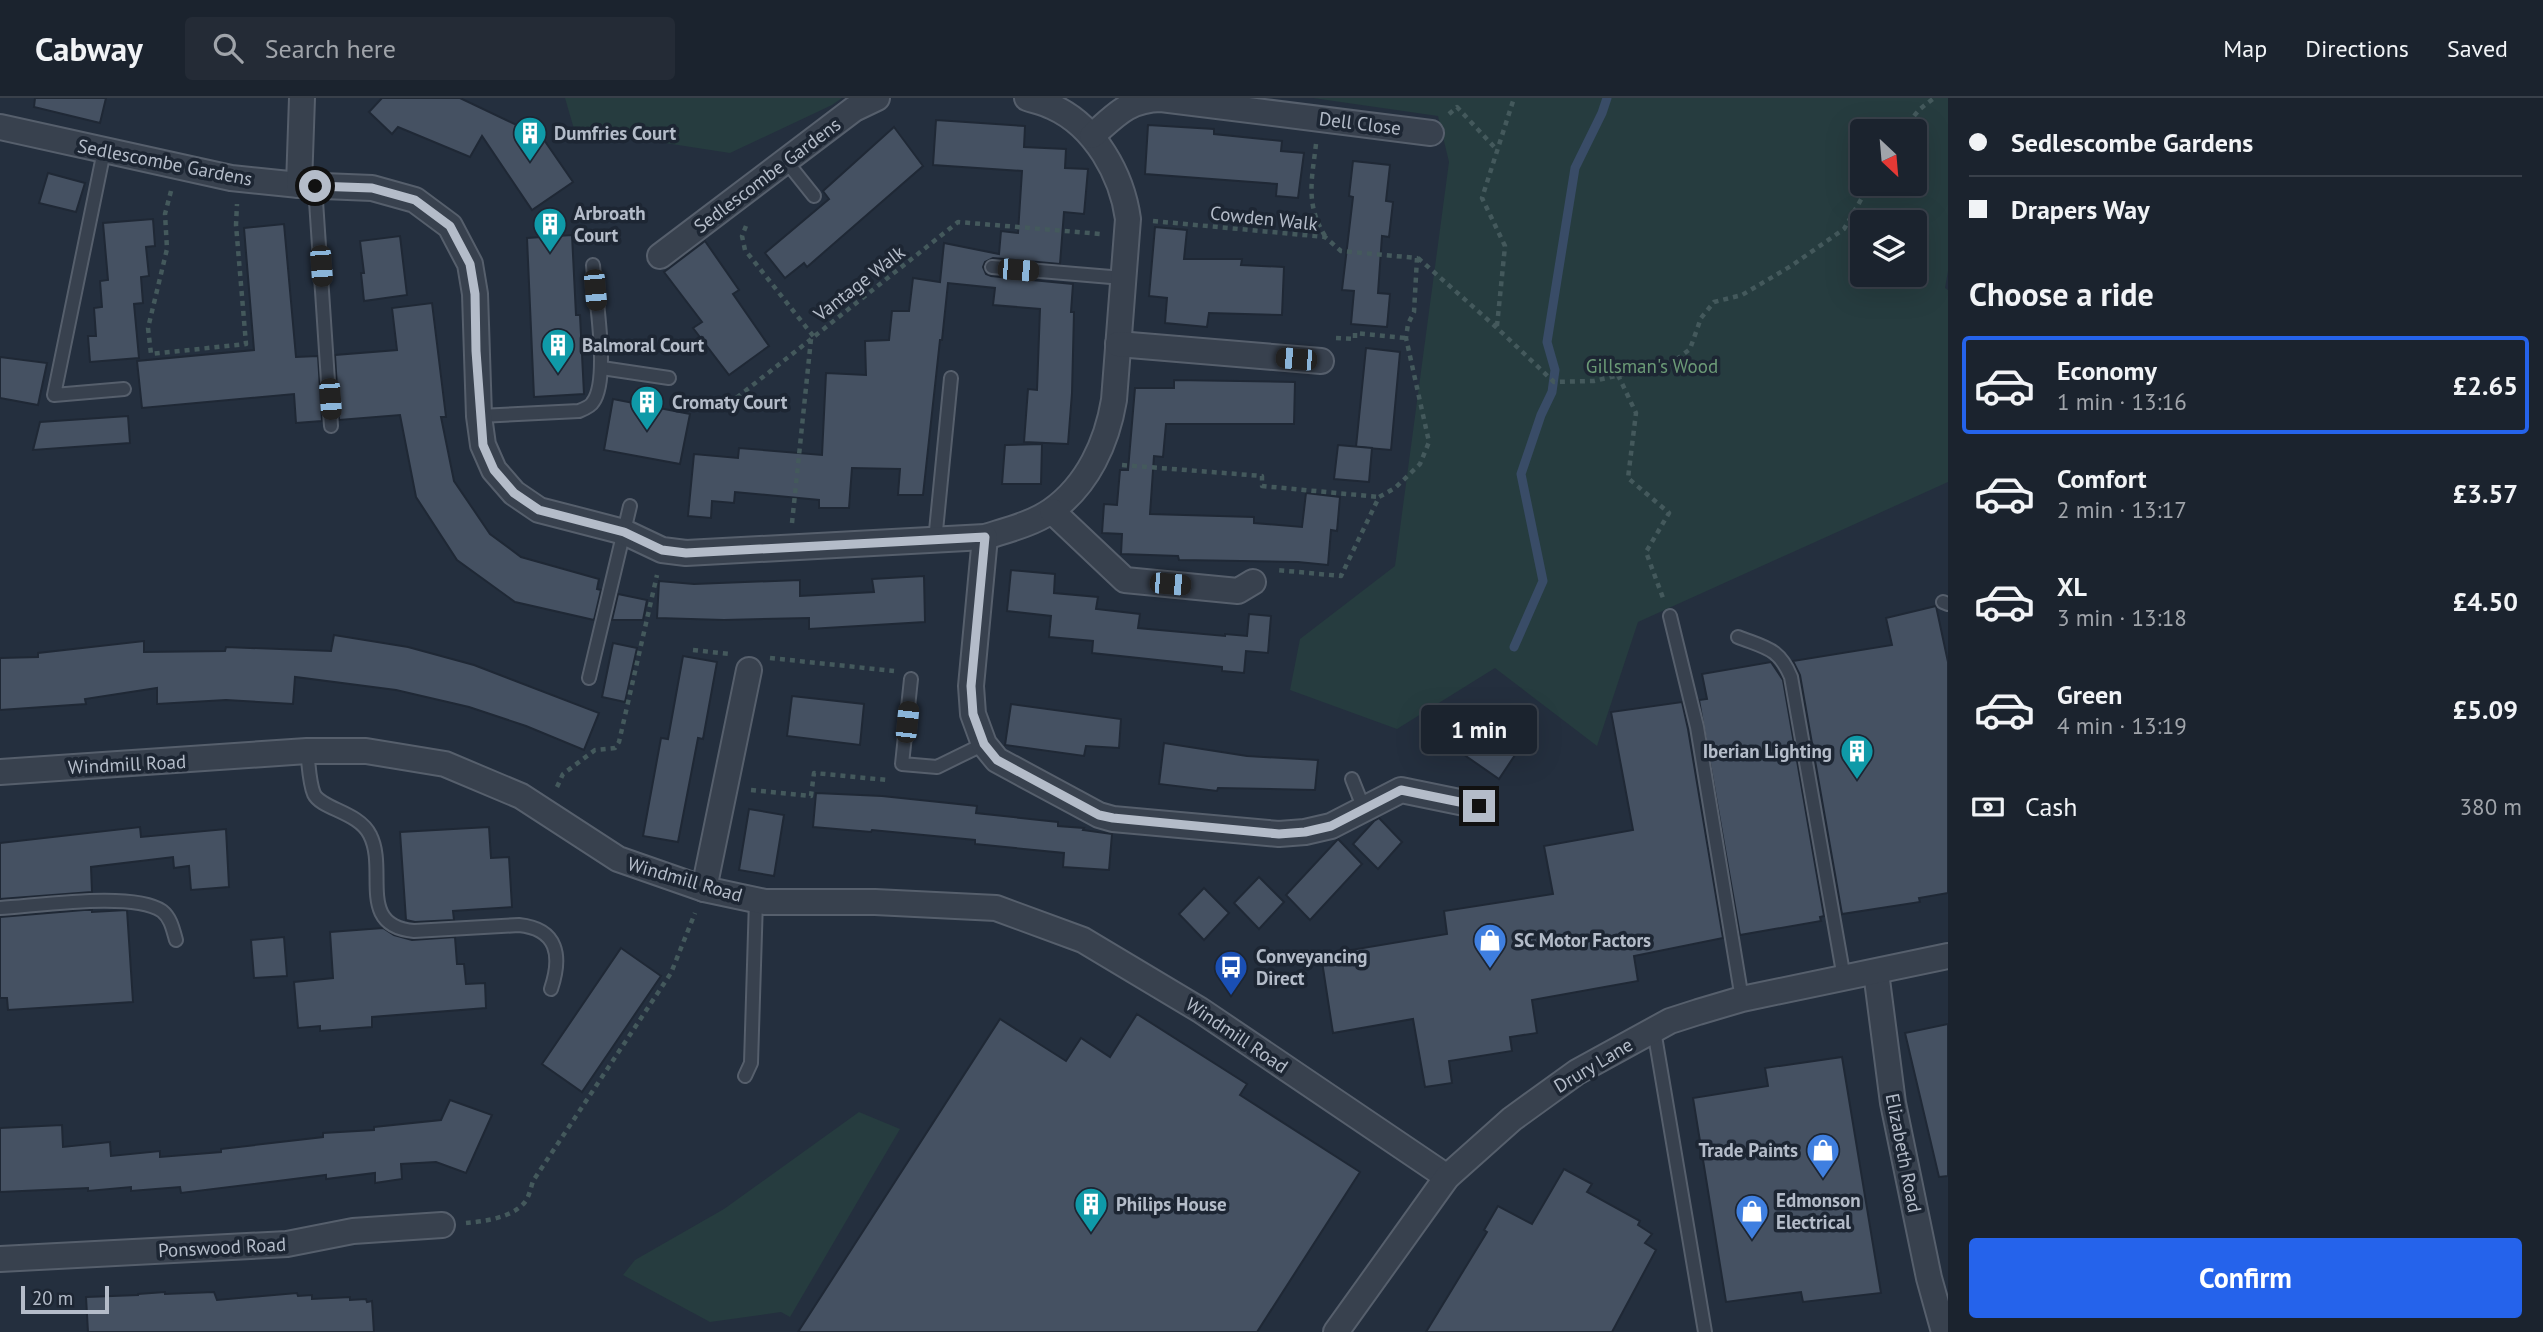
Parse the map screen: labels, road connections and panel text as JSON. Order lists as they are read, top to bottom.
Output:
{
  "streets": {
    "street": [
      "Dell Close",
      "Sedlescombe Gardens",
      "Windmill Road",
      "Drury Lane",
      "Elizabeth Road",
      "Ponswood Road"
    ],
    "path": ["Cowden Walk", "Vantage Walk"]
  },
  "crossings": [
    ["Dell Close", "Sedlescombe Gardens"],
    ["Sedlescombe Gardens", "Cowden Walk"],
    ["Sedlescombe Gardens", "Vantage Walk"],
    ["Cowden Walk", "Vantage Walk"],
    ["Windmill Road", "Drury Lane"],
    ["Drury Lane", "Elizabeth Road"]
  ],
  "parks": ["Gillsman's Wood"],
  "places": {
    "building": [
      "Dumfries Court",
      "Arbroath Court",
      "Balmoral Court",
      "Cromaty Court",
      "Iberian Lighting",
      "Philips House"
    ],
    "shop": ["SC Motor Factors", "Trade Paints", "Edmonson Electrical"],
    "bus stop": ["Conveyancing Direct"]
  },
  "scale_bar": "20 m",
  "north": "bottom right",
  "page": {
    "header": "Cabway",
    "search": "Search here",
    "nav": ["Map", "Directions", "Saved"],
    "banner": ["Sedlescombe Gardens", "Drapers Way"],
    "heading": "Choose a ride",
    "list": [
      {
        "name": "Economy",
        "note": "1 min · 13:16",
        "value": "£2.65"
      },
      {
        "name": "Comfort",
        "note": "2 min · 13:17",
        "value": "£3.57"
      },
      {
        "name": "XL",
        "note": "3 min · 13:18",
        "value": "£4.50"
      },
      {
        "name": "Green",
        "note": "4 min · 13:19",
        "value": "£5.09"
      }
    ],
    "bubble": "1 min",
    "pay": ["Cash", "380 m"],
    "buttons": "Confirm",
    "scale": "20 m"
  }
}
